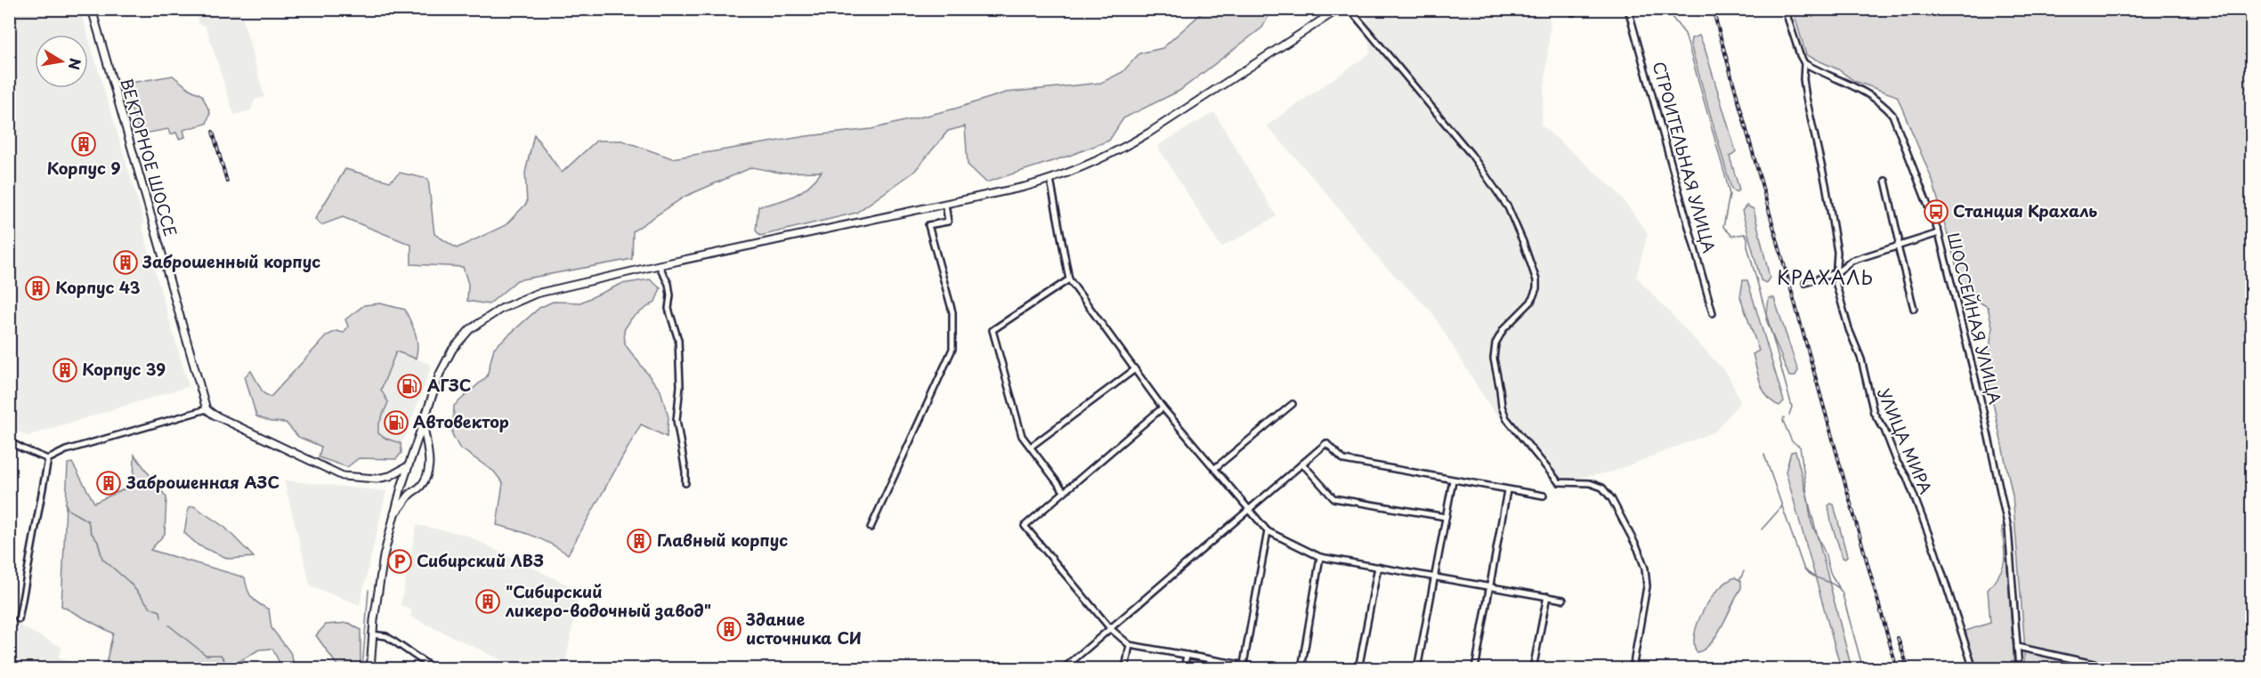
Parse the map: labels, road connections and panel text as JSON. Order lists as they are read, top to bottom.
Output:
{
  "streets": {
    "main road": ["ВЕКТОРНОЕ ШОССЕ"],
    "street": ["СТРОИТЕЛЬНАЯ УЛИЦА", "ШОССЕЙНАЯ УЛИЦА", "УЛИЦА МИРА"]
  },
  "crossings": [
    ["ШОССЕЙНАЯ УЛИЦА", "УЛИЦА МИРА"]
  ],
  "districts": ["КРАХАЛЬ"],
  "places": {
    "building": [
      "Корпус 9",
      "Заброшенный корпус",
      "Корпус 43",
      "Корпус 39",
      "Заброшенная АЗС",
      "Главный корпус",
      "\"Сибирский ликеро-водочный завод\"",
      "Здание источника СИ"
    ],
    "bus stop": ["Станция Крахаль"],
    "fuel station": ["АГЗС", "Автовектор"],
    "parking": ["Сибирский ЛВЗ"]
  },
  "north": "right"
}
